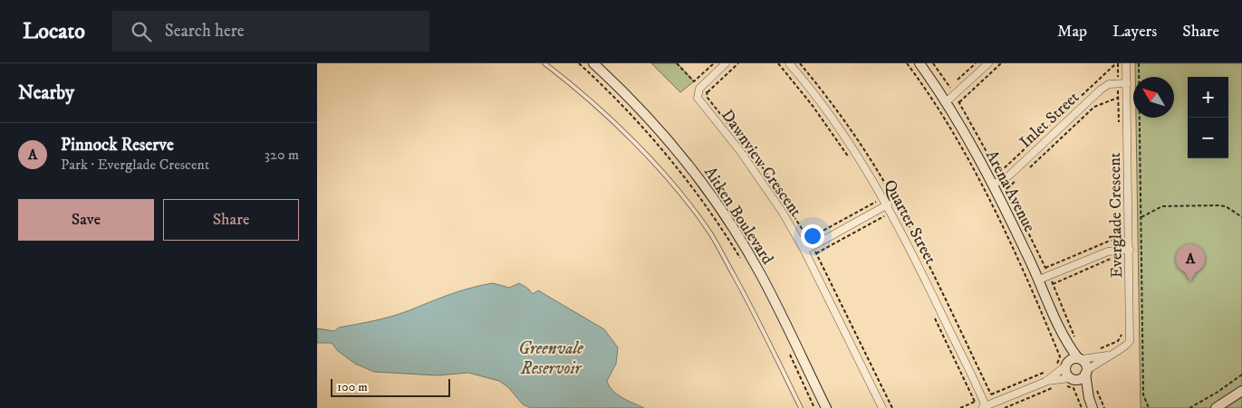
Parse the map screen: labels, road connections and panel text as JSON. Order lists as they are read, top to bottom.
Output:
{
  "streets": {
    "street": [
      "Inlet Street",
      "Dawnview Crescent",
      "Arena Avenue",
      "Aitken Boulevard",
      "Everglade Crescent",
      "Quarter Street"
    ]
  },
  "crossings": [
    ["Inlet Street", "Arena Avenue"],
    ["Inlet Street", "Everglade Crescent"],
    ["Arena Avenue", "Everglade Crescent"]
  ],
  "water": ["Greenvale Reservoir"],
  "scale_bar": "100 m",
  "north": "top left",
  "page": {
    "header": "Locato",
    "search": "Search here",
    "nav": ["Map", "Layers", "Share"],
    "heading": "Nearby",
    "map_buttons": ["+", "−"],
    "list": [
      {
        "mark": "A",
        "name": "Pinnock Reserve",
        "note": "Park · Everglade Crescent",
        "value": "320 m"
      }
    ],
    "buttons": ["Save", "Share"],
    "pins": "A",
    "scale": "100 m"
  }
}
